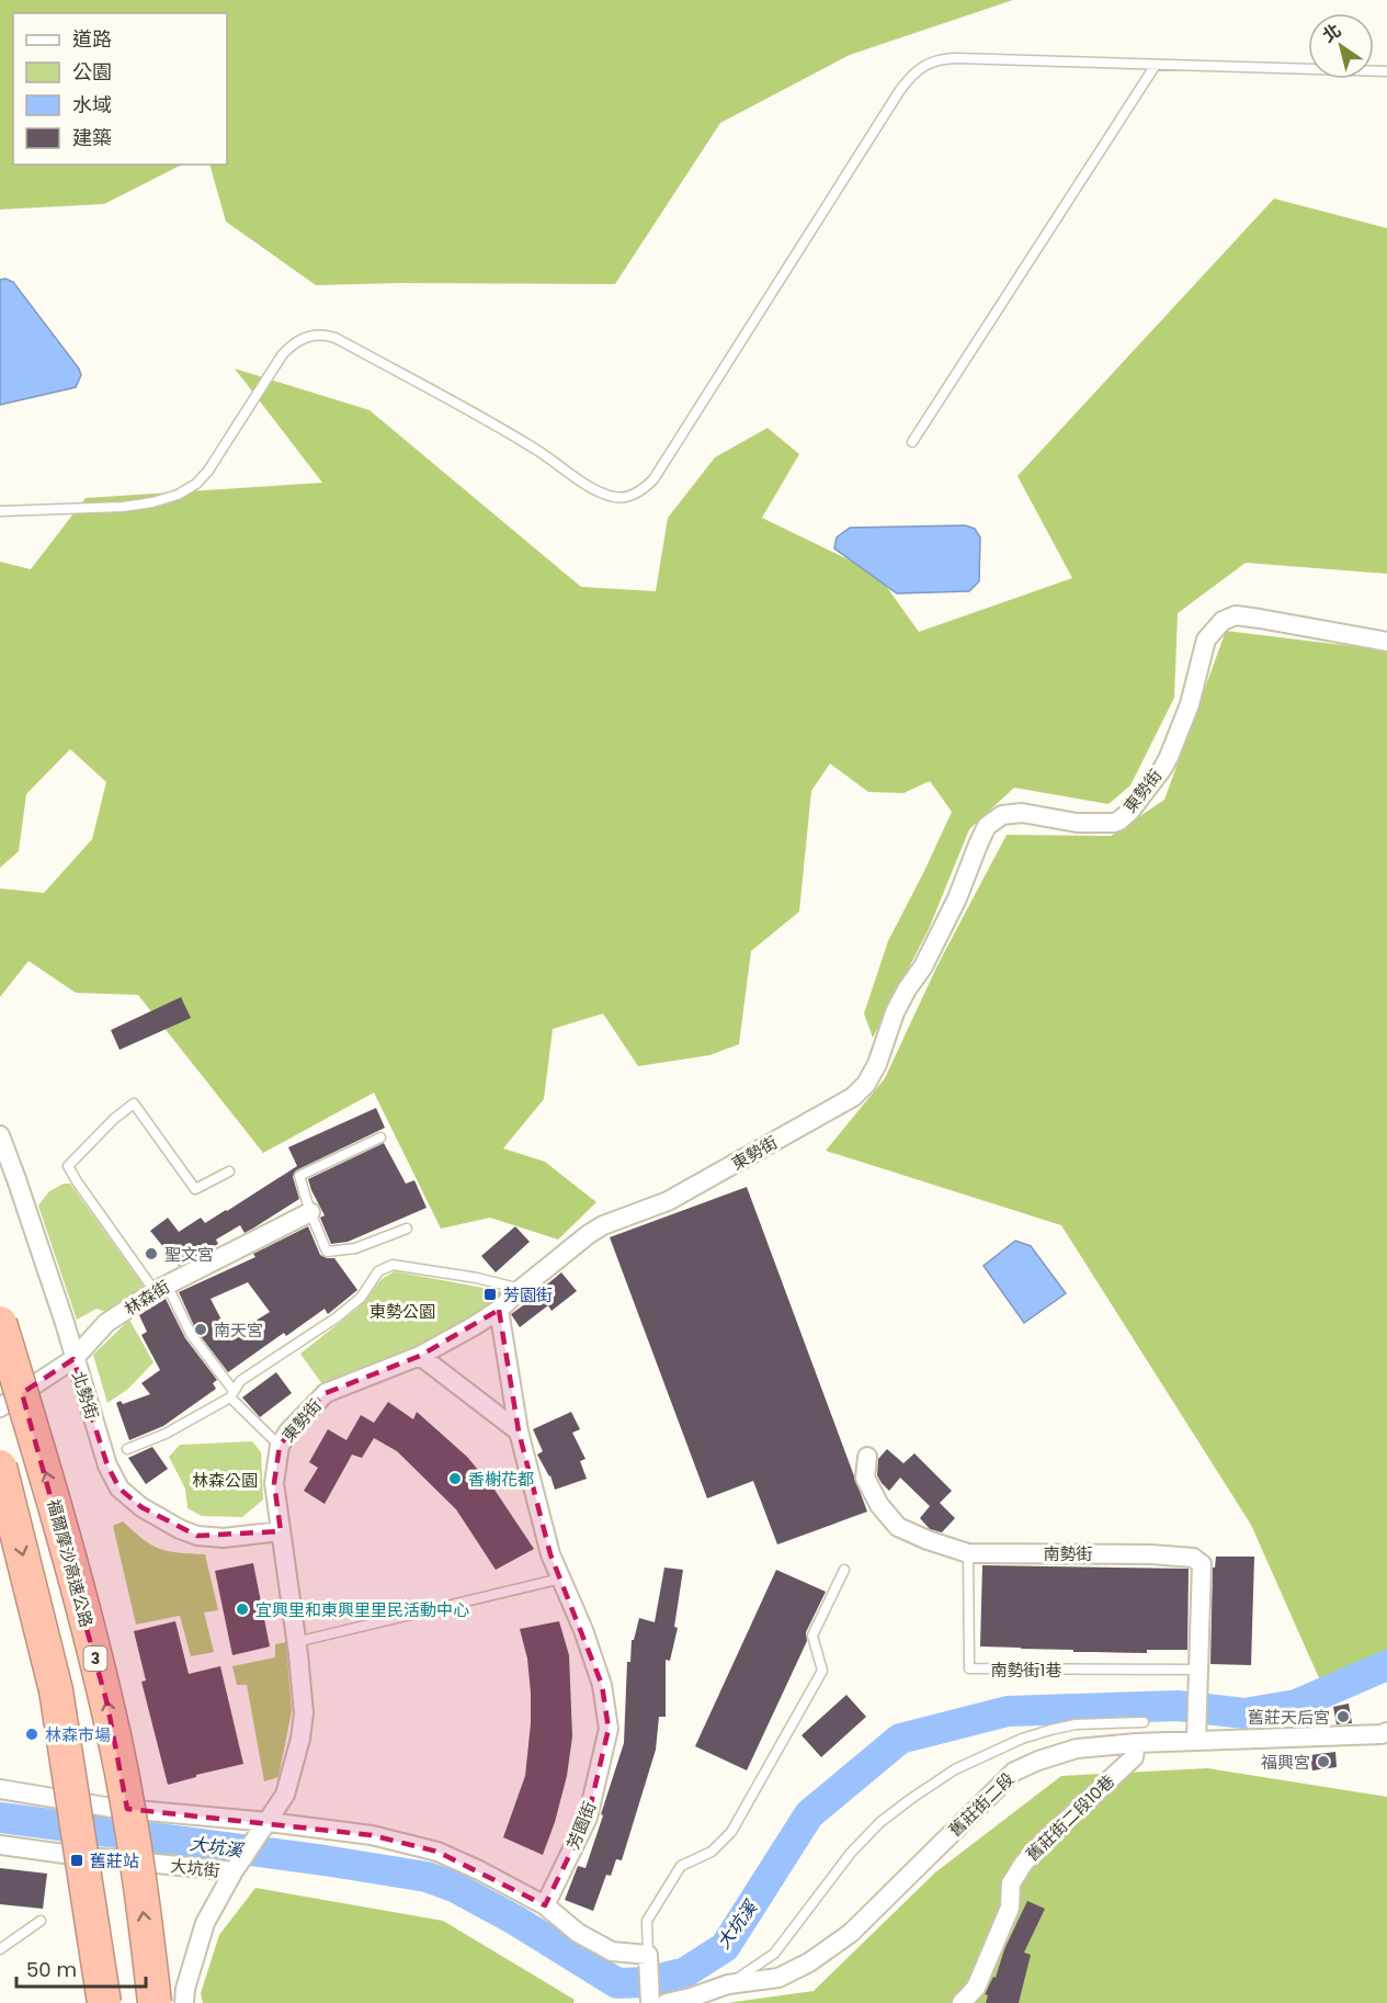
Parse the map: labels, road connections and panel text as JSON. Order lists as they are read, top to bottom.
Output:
{
  "streets": {
    "highway": ["福爾摩沙高速公路", "3"],
    "street": [
      "東勢街",
      "林森街",
      "北勢街",
      "南勢街",
      "舊莊街二段",
      "舊莊街二段10巷",
      "芳園街",
      "大坑街"
    ],
    "lane": ["南勢街1巷"]
  },
  "crossings": [
    ["東勢街", "北勢街"],
    ["東勢街", "芳園街"],
    ["東勢街", "大坑街"],
    ["林森街", "北勢街"],
    ["南勢街", "南勢街1巷"],
    ["舊莊街二段", "舊莊街二段10巷"]
  ],
  "water": ["大坑溪"],
  "parks": ["東勢公園", "林森公園"],
  "places": {
    "other": [
      "聖文宮",
      "南天宮",
      "香榭花都",
      "宜興里和東興里里民活動中心",
      "舊莊天后宮",
      "林森市場",
      "福興宮"
    ],
    "transit": ["芳園街", "舊莊站"]
  },
  "legend": [
    "道路",
    "公園",
    "水域",
    "建築"
  ],
  "scale_bar": "50 m",
  "north": "top left"
}
